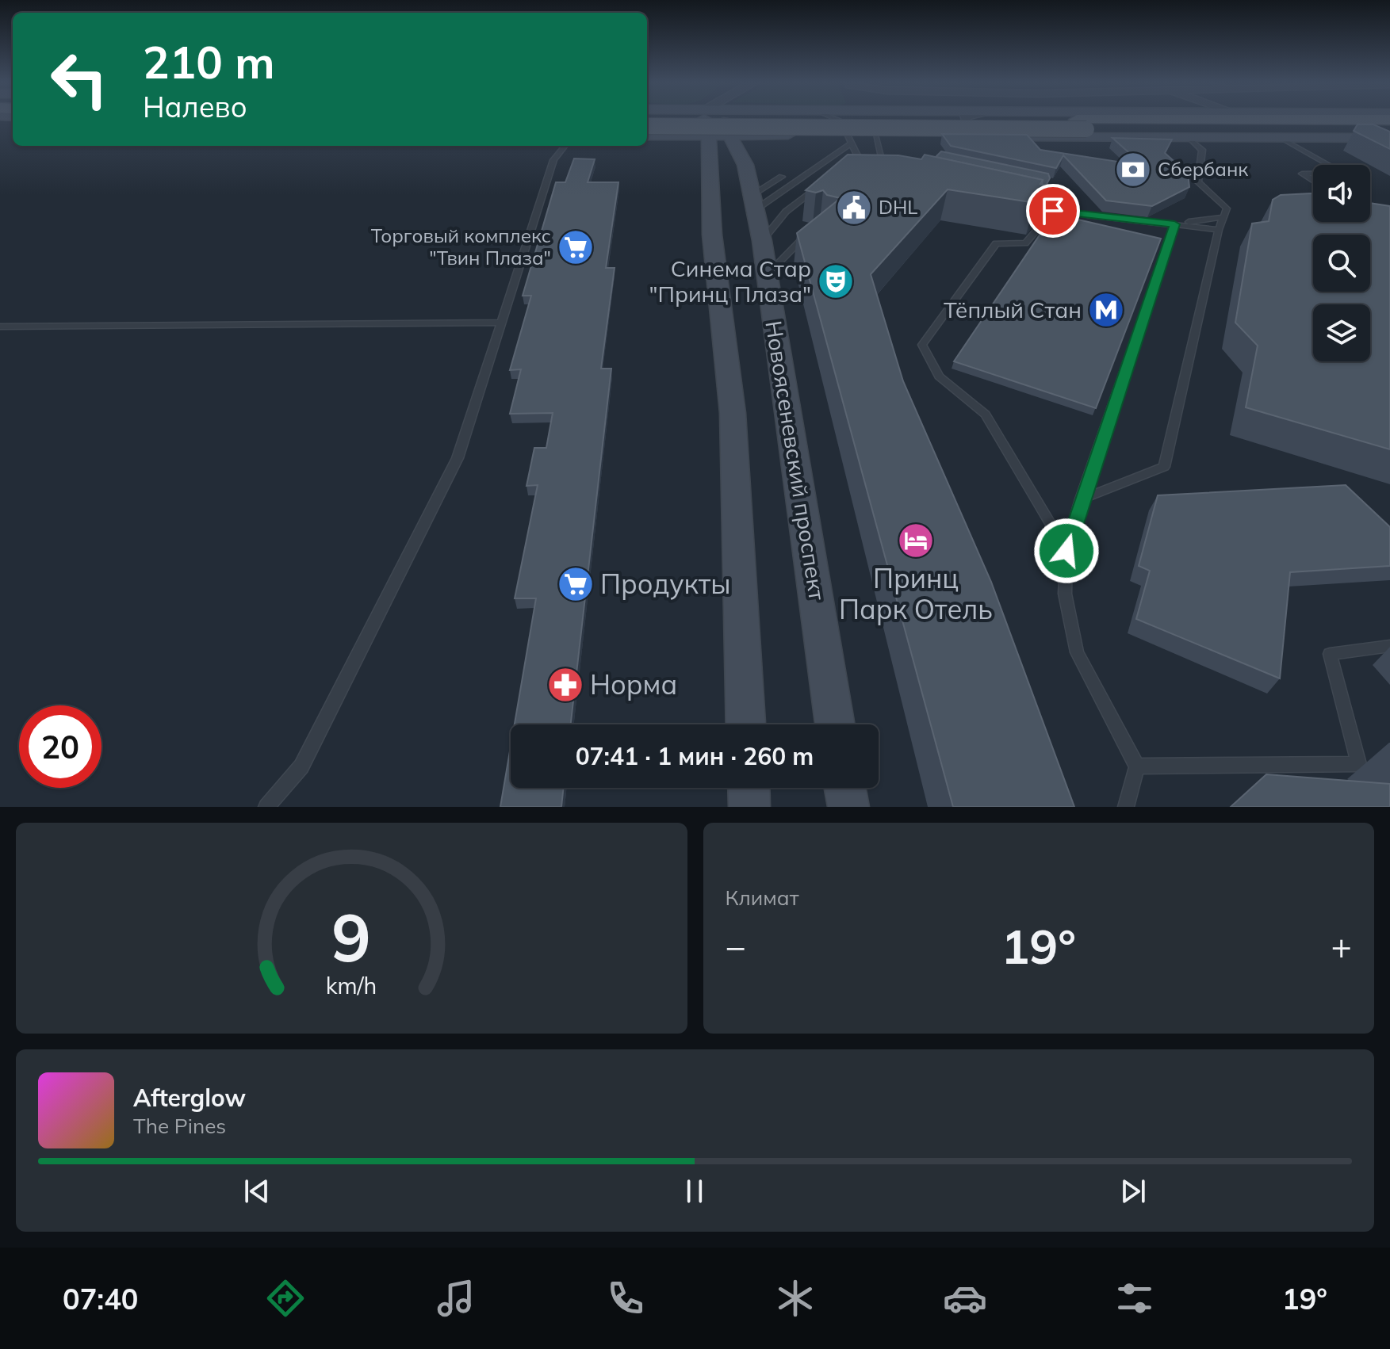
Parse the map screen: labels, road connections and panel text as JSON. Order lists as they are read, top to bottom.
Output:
{
  "streets": {
    "main road": ["Новоясеневский проспект"]
  },
  "places": {
    "bank": ["Сбербанк"],
    "public building": ["DHL"],
    "supermarket": ["Торговый комплекс \"Твин Плаза\"", "Продукты"],
    "theatre": ["Синема Стар \"Принц Плаза\""],
    "metro station": ["Тёплый Стан"],
    "hotel": ["Принц Парк Отель"],
    "pharmacy": ["Норма"]
  },
  "page": {
    "turn": ["210 m", "Налево"],
    "limit": "20",
    "trip": "07:41 · 1 мин · 260 m",
    "tile": "Климат",
    "heat": ["−", "19°", "+"],
    "song": ["Afterglow", "The Pines"],
    "tabs": ["07:40", "19°"],
    "gauge": ["9", "km/h"]
  }
}
